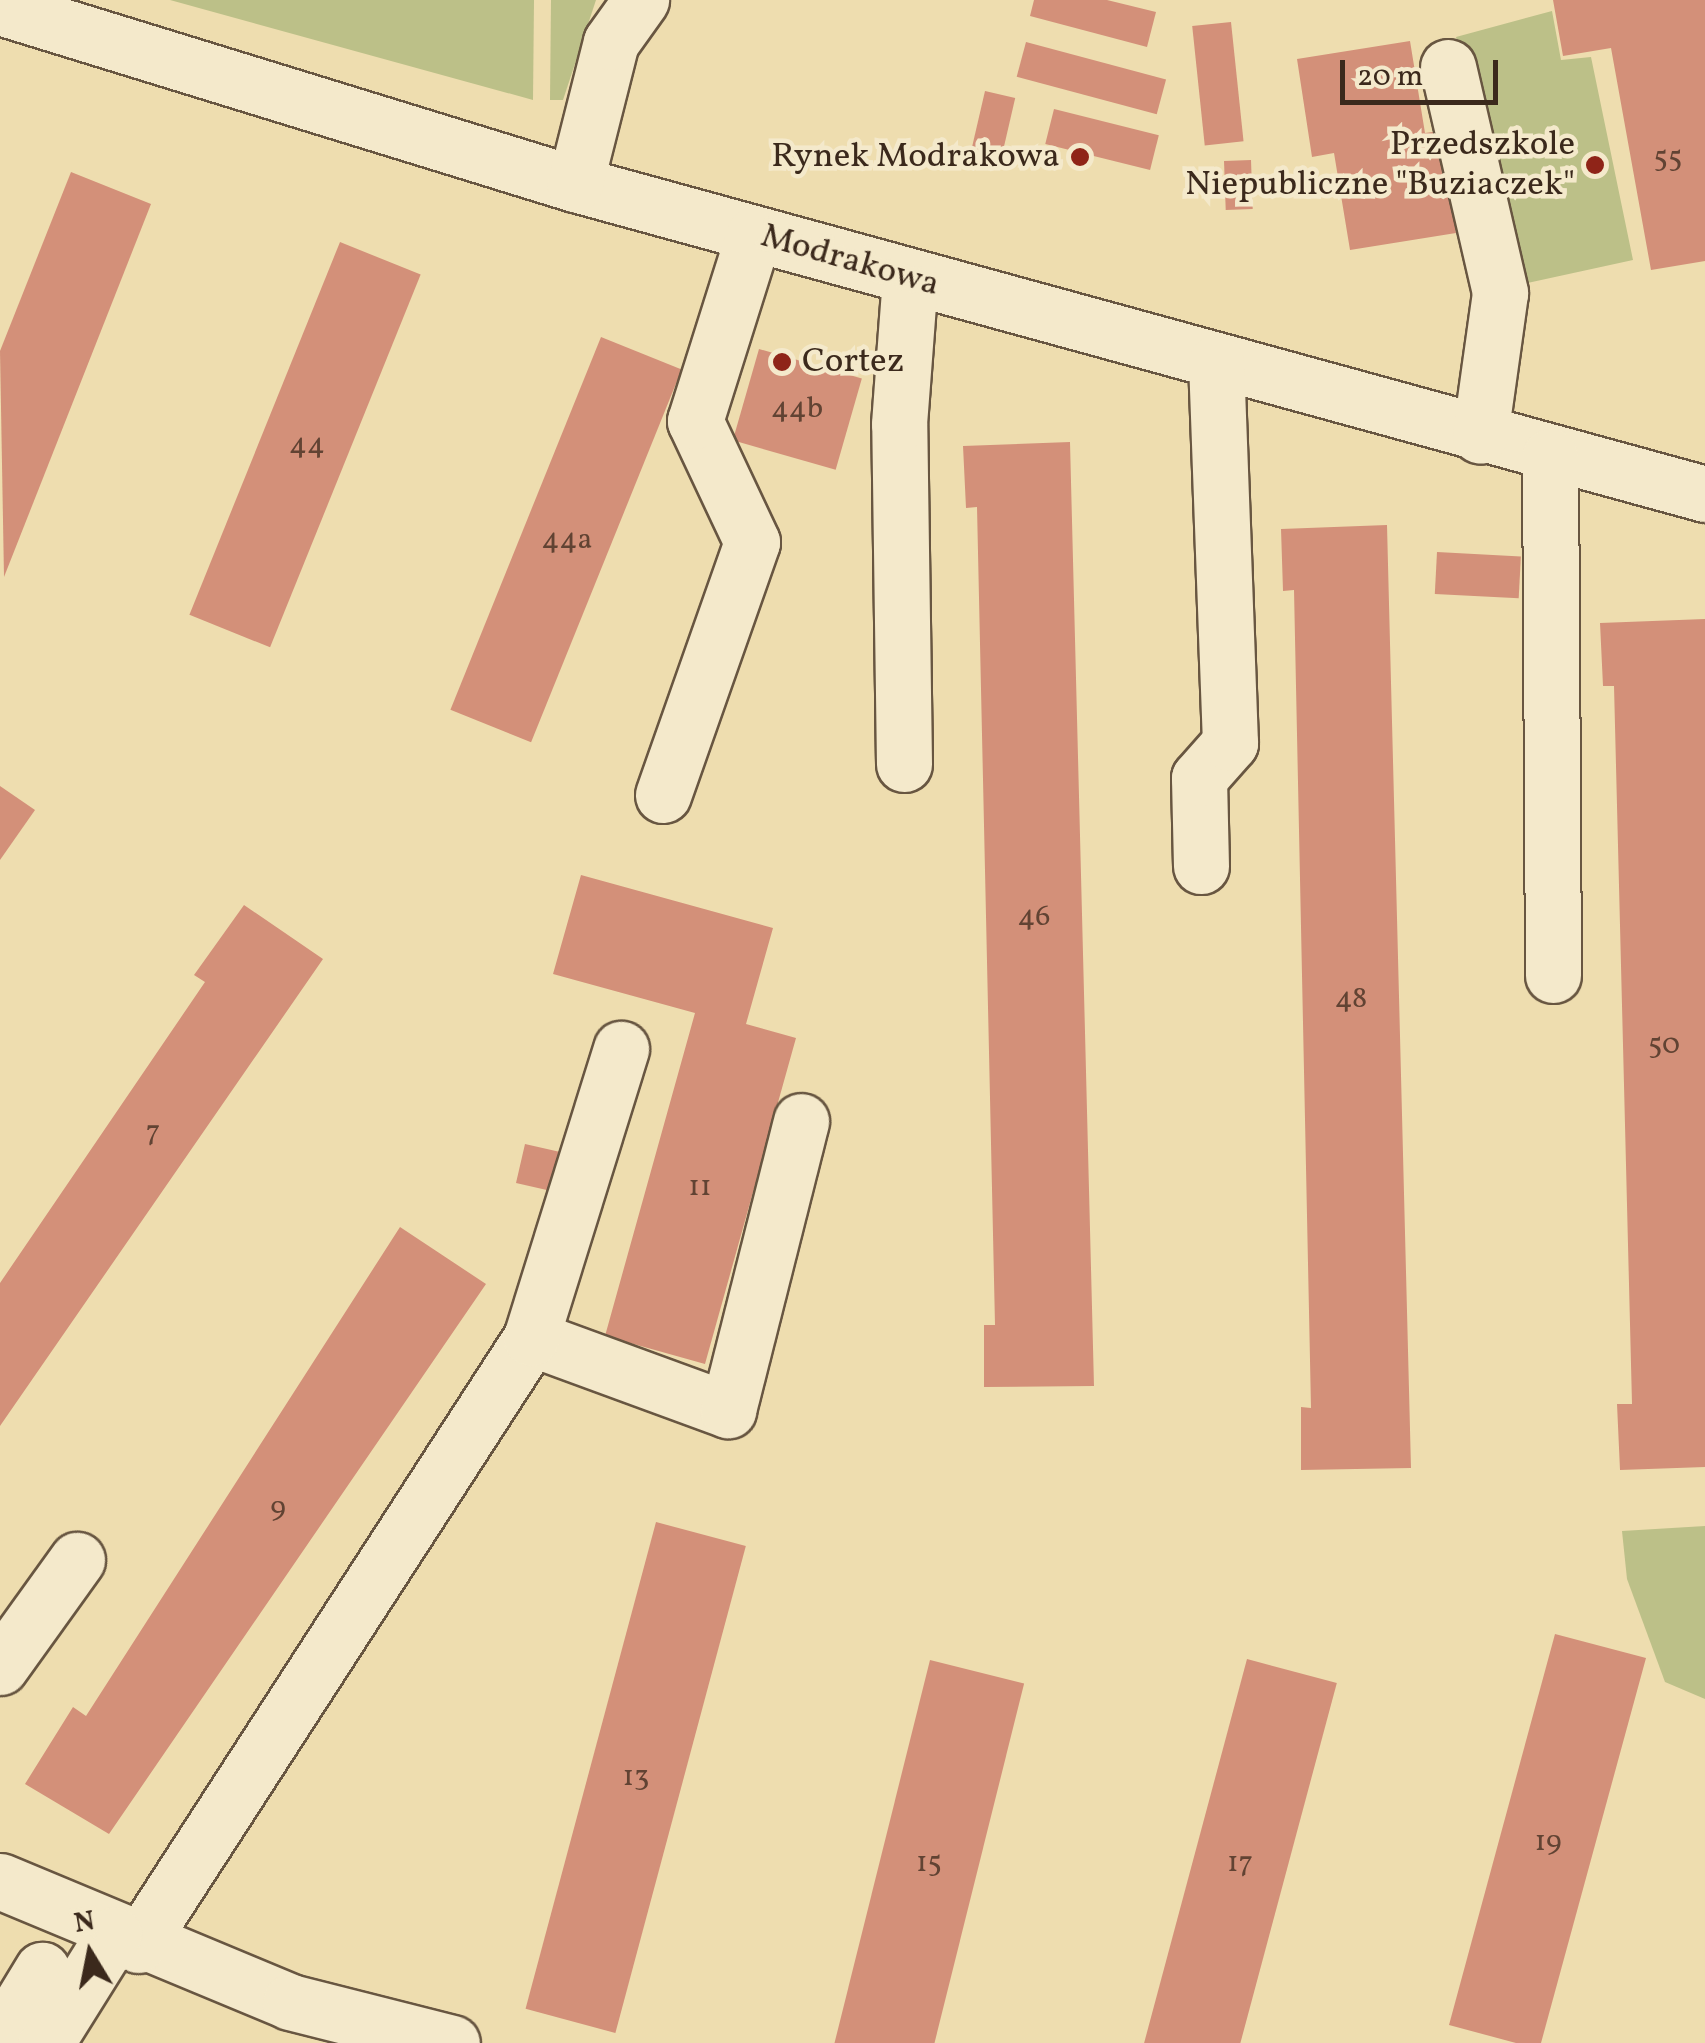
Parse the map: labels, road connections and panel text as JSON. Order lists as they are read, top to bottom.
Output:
{
  "streets": {
    "street": ["Modrakowa"]
  },
  "places": ["Rynek Modrakowa", "Przedszkole Niepubliczne \"Buziaczek\"", "Cortez"],
  "house_numbers": [
    "55",
    "44b",
    "44",
    "44a",
    "46",
    "48",
    "50",
    "7",
    "11",
    "9",
    "13",
    "19",
    "15",
    "17"
  ],
  "scale_bar": "20 m",
  "north": "top"
}
